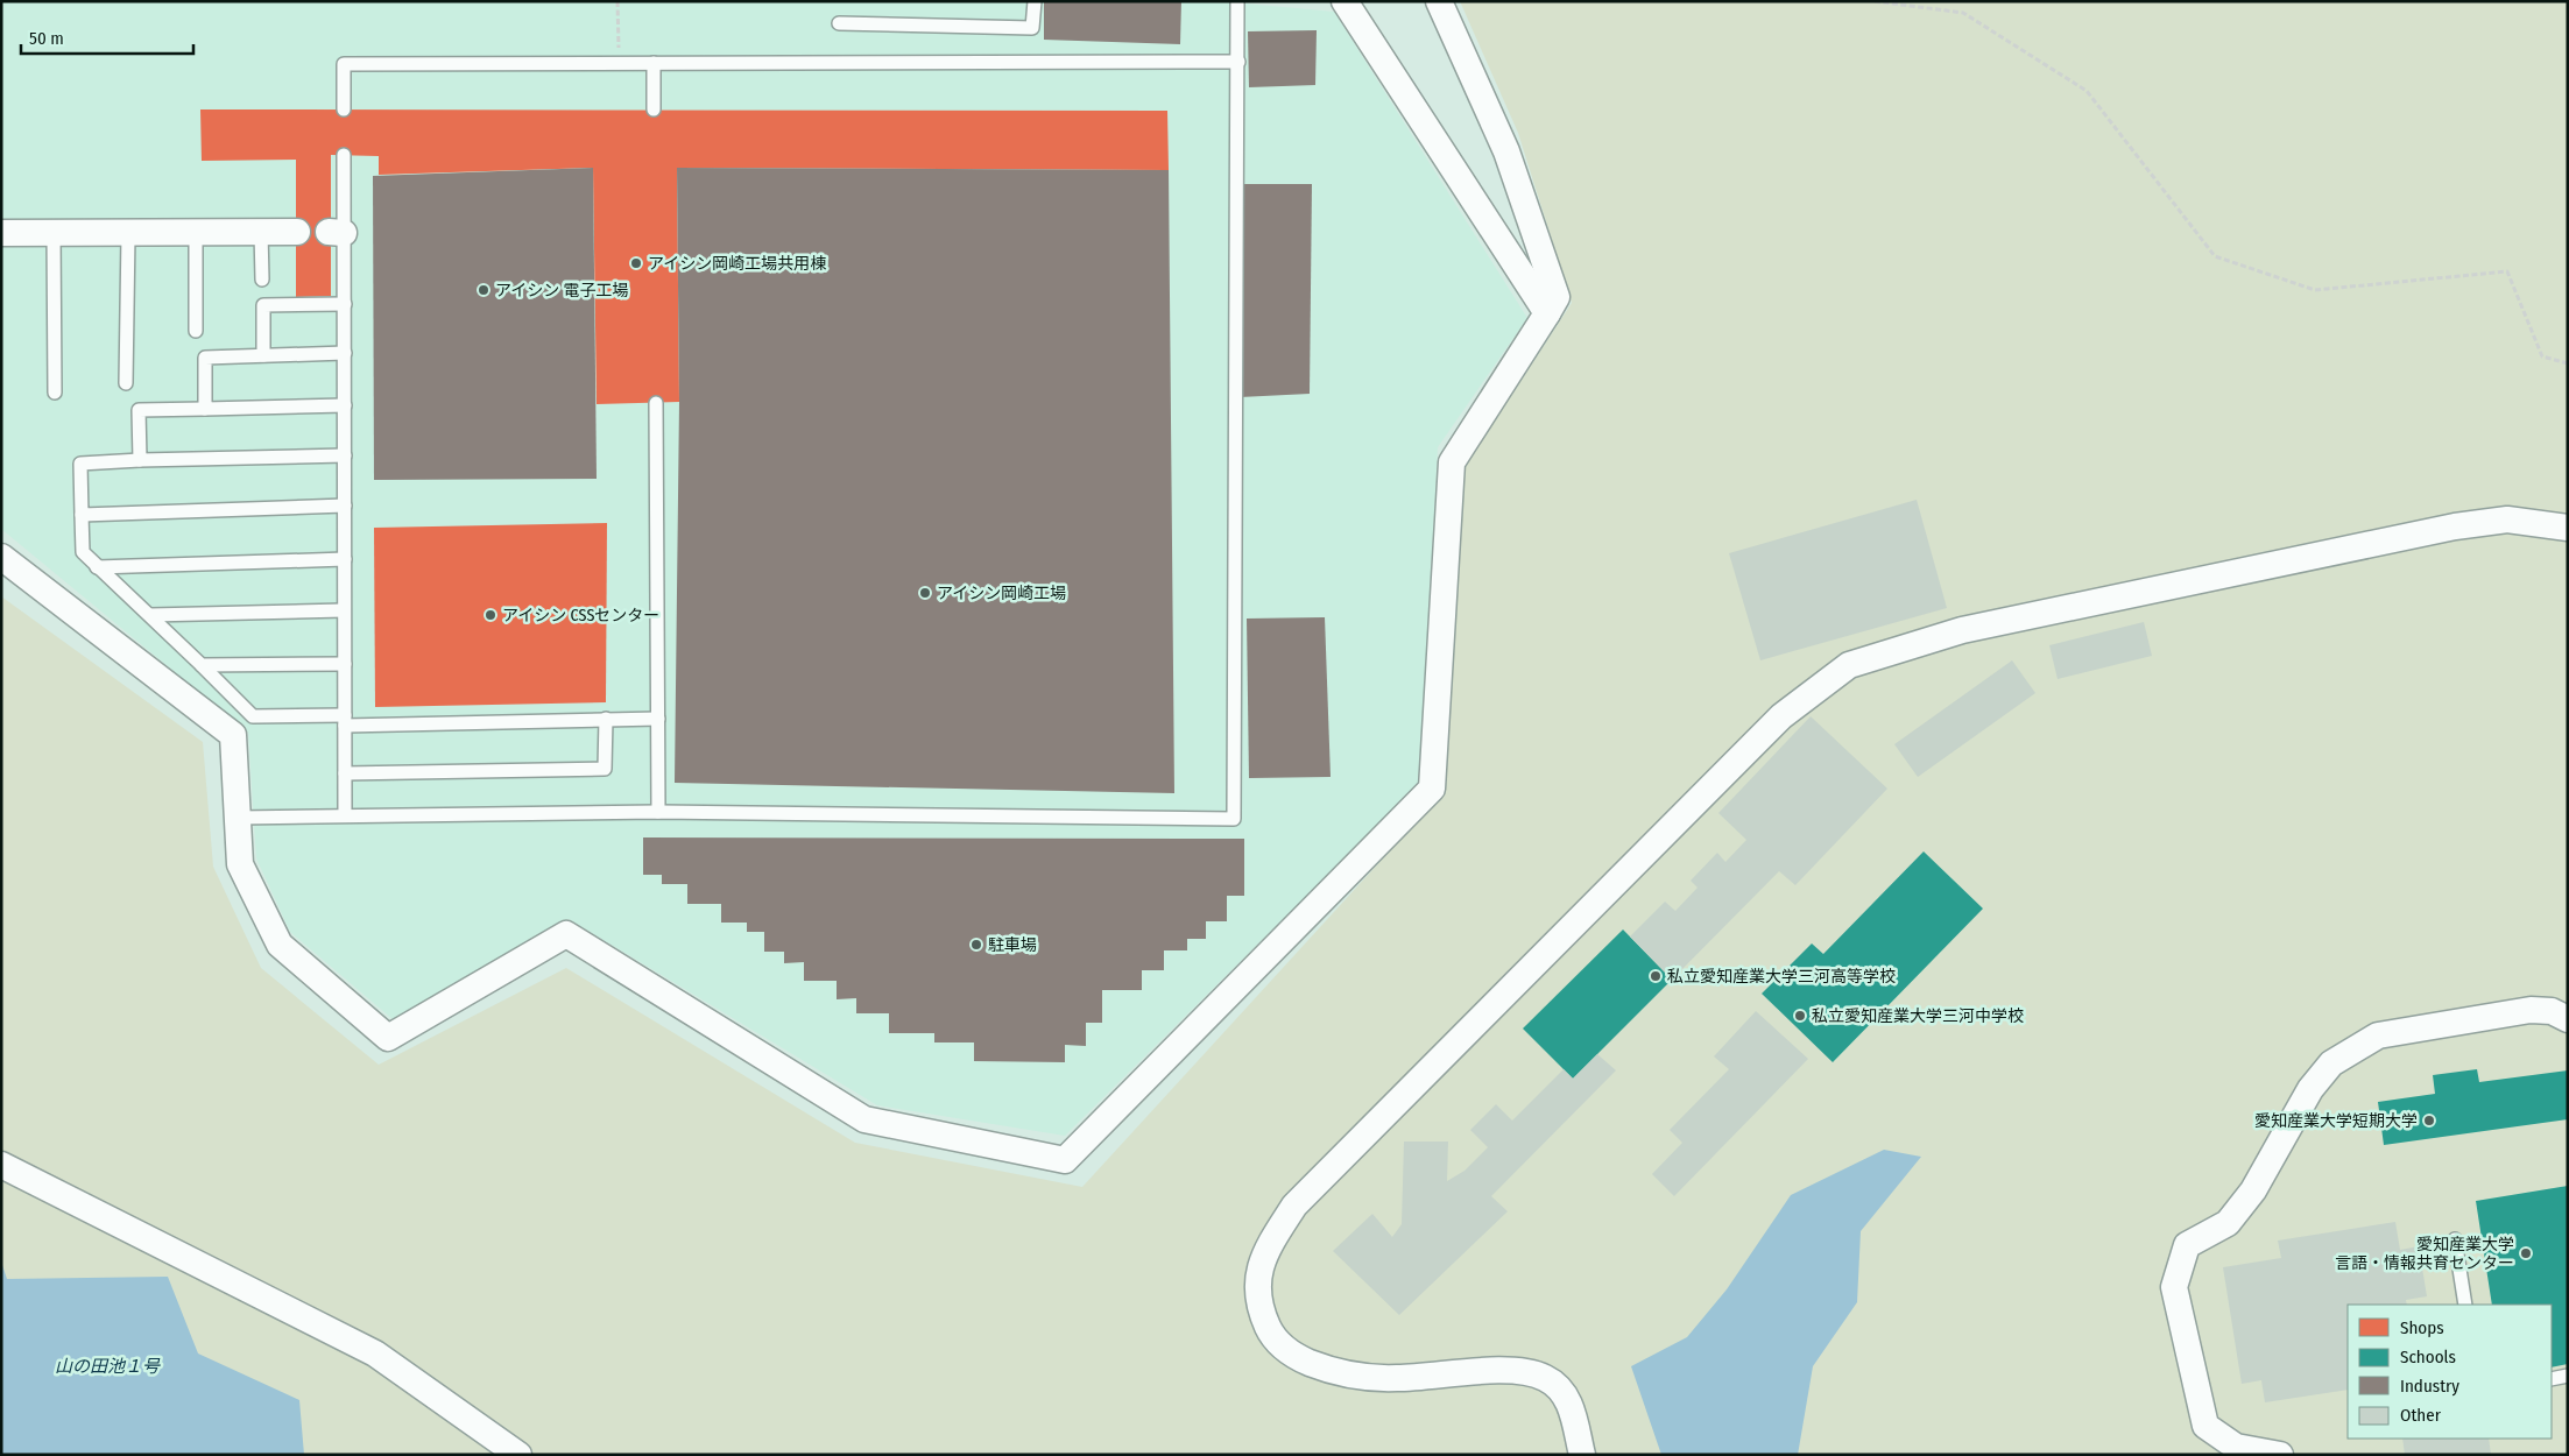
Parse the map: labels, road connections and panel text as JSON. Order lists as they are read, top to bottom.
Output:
{
  "water": ["山の田池１号"],
  "places": [
    "アイシン岡崎工場共用棟",
    "アイシン 電子工場",
    "アイシン岡崎工場",
    "アイシン CSSセンター",
    "駐車場",
    "私立愛知産業大学三河高等学校",
    "私立愛知産業大学三河中学校",
    "愛知産業大学短期大学",
    "愛知産業大学 言語・情報共育センター"
  ],
  "legend": [
    "Shops",
    "Schools",
    "Industry",
    "Other"
  ],
  "scale_bar": "50 m"
}
